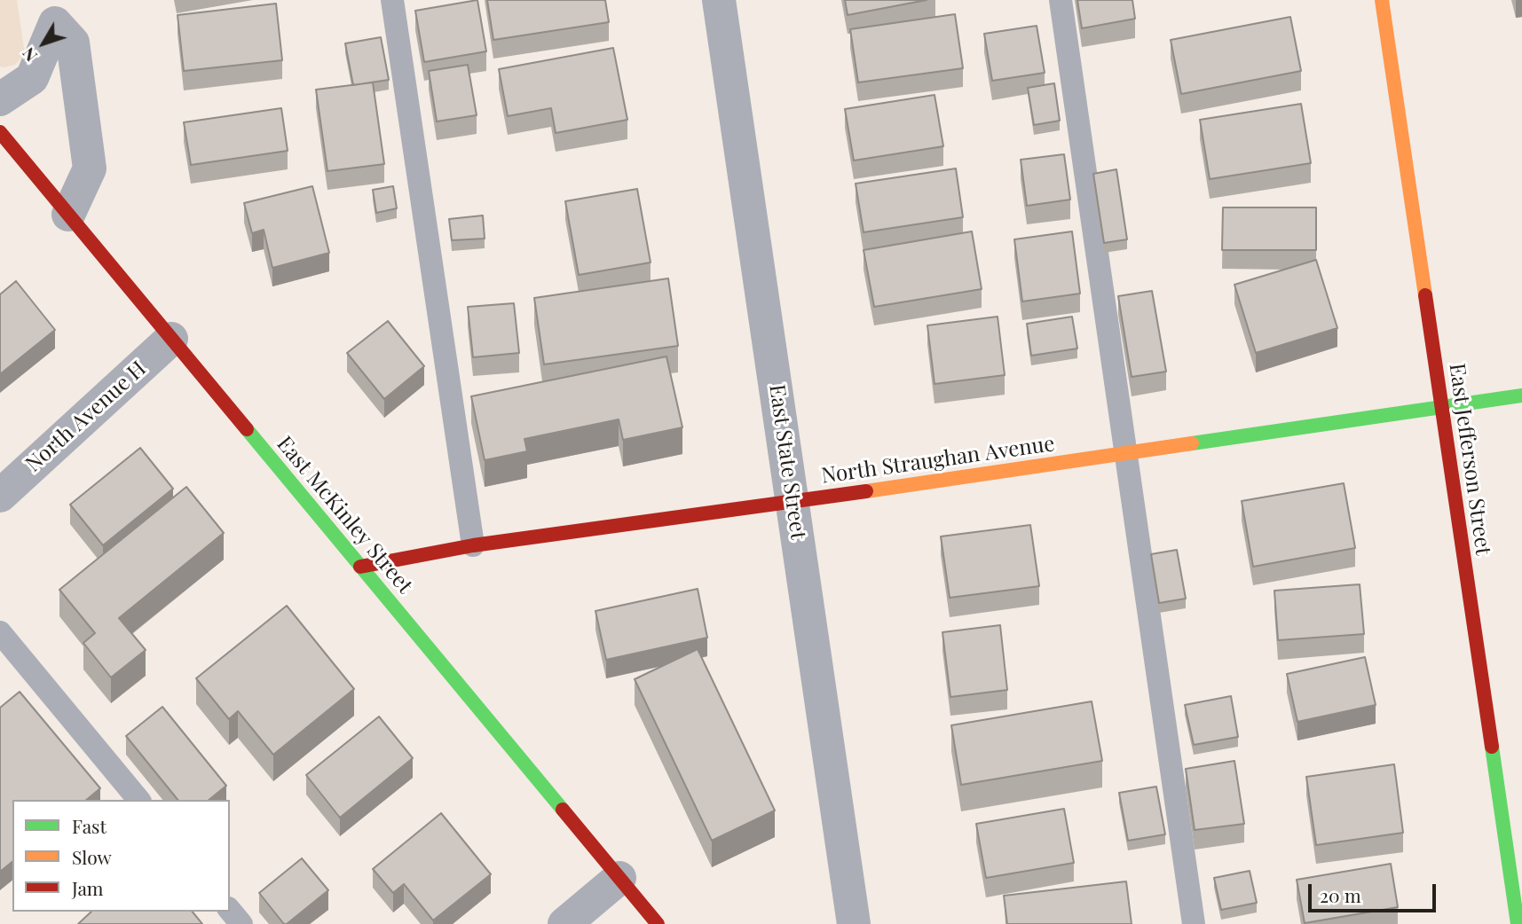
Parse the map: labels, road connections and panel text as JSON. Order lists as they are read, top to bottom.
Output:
{
  "streets": {
    "street": [
      "North Avenue H",
      "East Jefferson Street",
      "North Straughan Avenue",
      "East State Street",
      "East McKinley Street"
    ]
  },
  "crossings": [
    ["North Avenue H", "East McKinley Street"],
    ["East Jefferson Street", "North Straughan Avenue"],
    ["North Straughan Avenue", "East State Street"],
    ["North Straughan Avenue", "East McKinley Street"]
  ],
  "legend": ["Fast", "Slow", "Jam"],
  "scale_bar": "20 m",
  "north": "bottom left"
}
